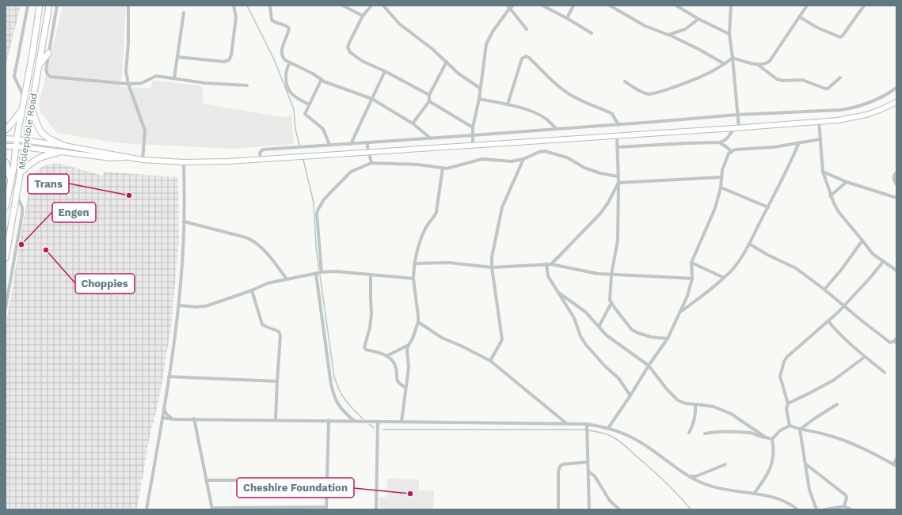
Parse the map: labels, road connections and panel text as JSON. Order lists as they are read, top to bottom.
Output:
{
  "streets": {
    "main road": ["Molepolole Road"]
  },
  "places": [
    "Trans",
    "Engen",
    "Choppies",
    "Cheshire Foundation"
  ]
}
